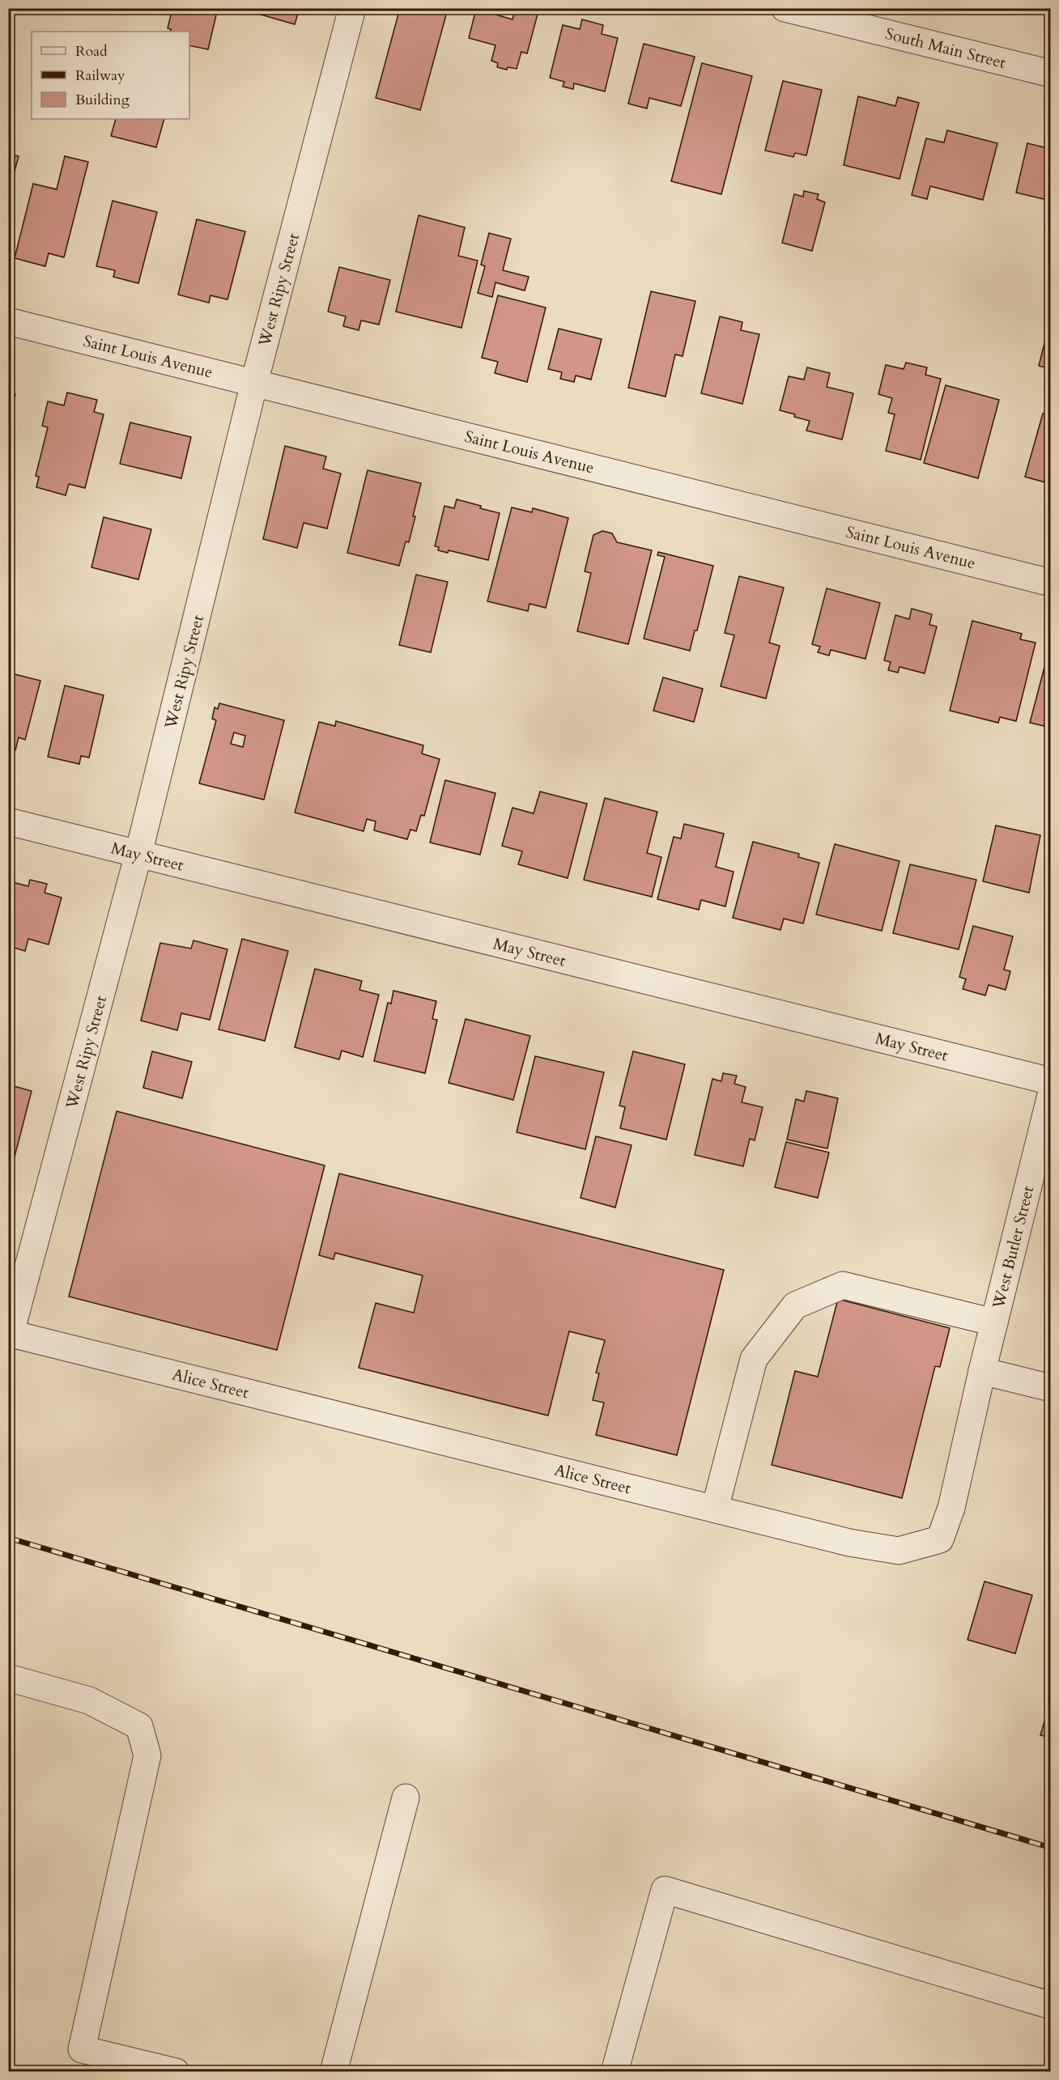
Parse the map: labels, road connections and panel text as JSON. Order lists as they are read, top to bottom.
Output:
{
  "streets": {
    "street": [
      "South Main Street",
      "West Ripy Street",
      "Saint Louis Avenue",
      "May Street",
      "West Butler Street",
      "Alice Street"
    ]
  },
  "crossings": [
    ["West Ripy Street", "Saint Louis Avenue"],
    ["West Ripy Street", "May Street"],
    ["West Ripy Street", "Alice Street"],
    ["West Butler Street", "Alice Street"]
  ],
  "legend": ["Road", "Railway", "Building"]
}
